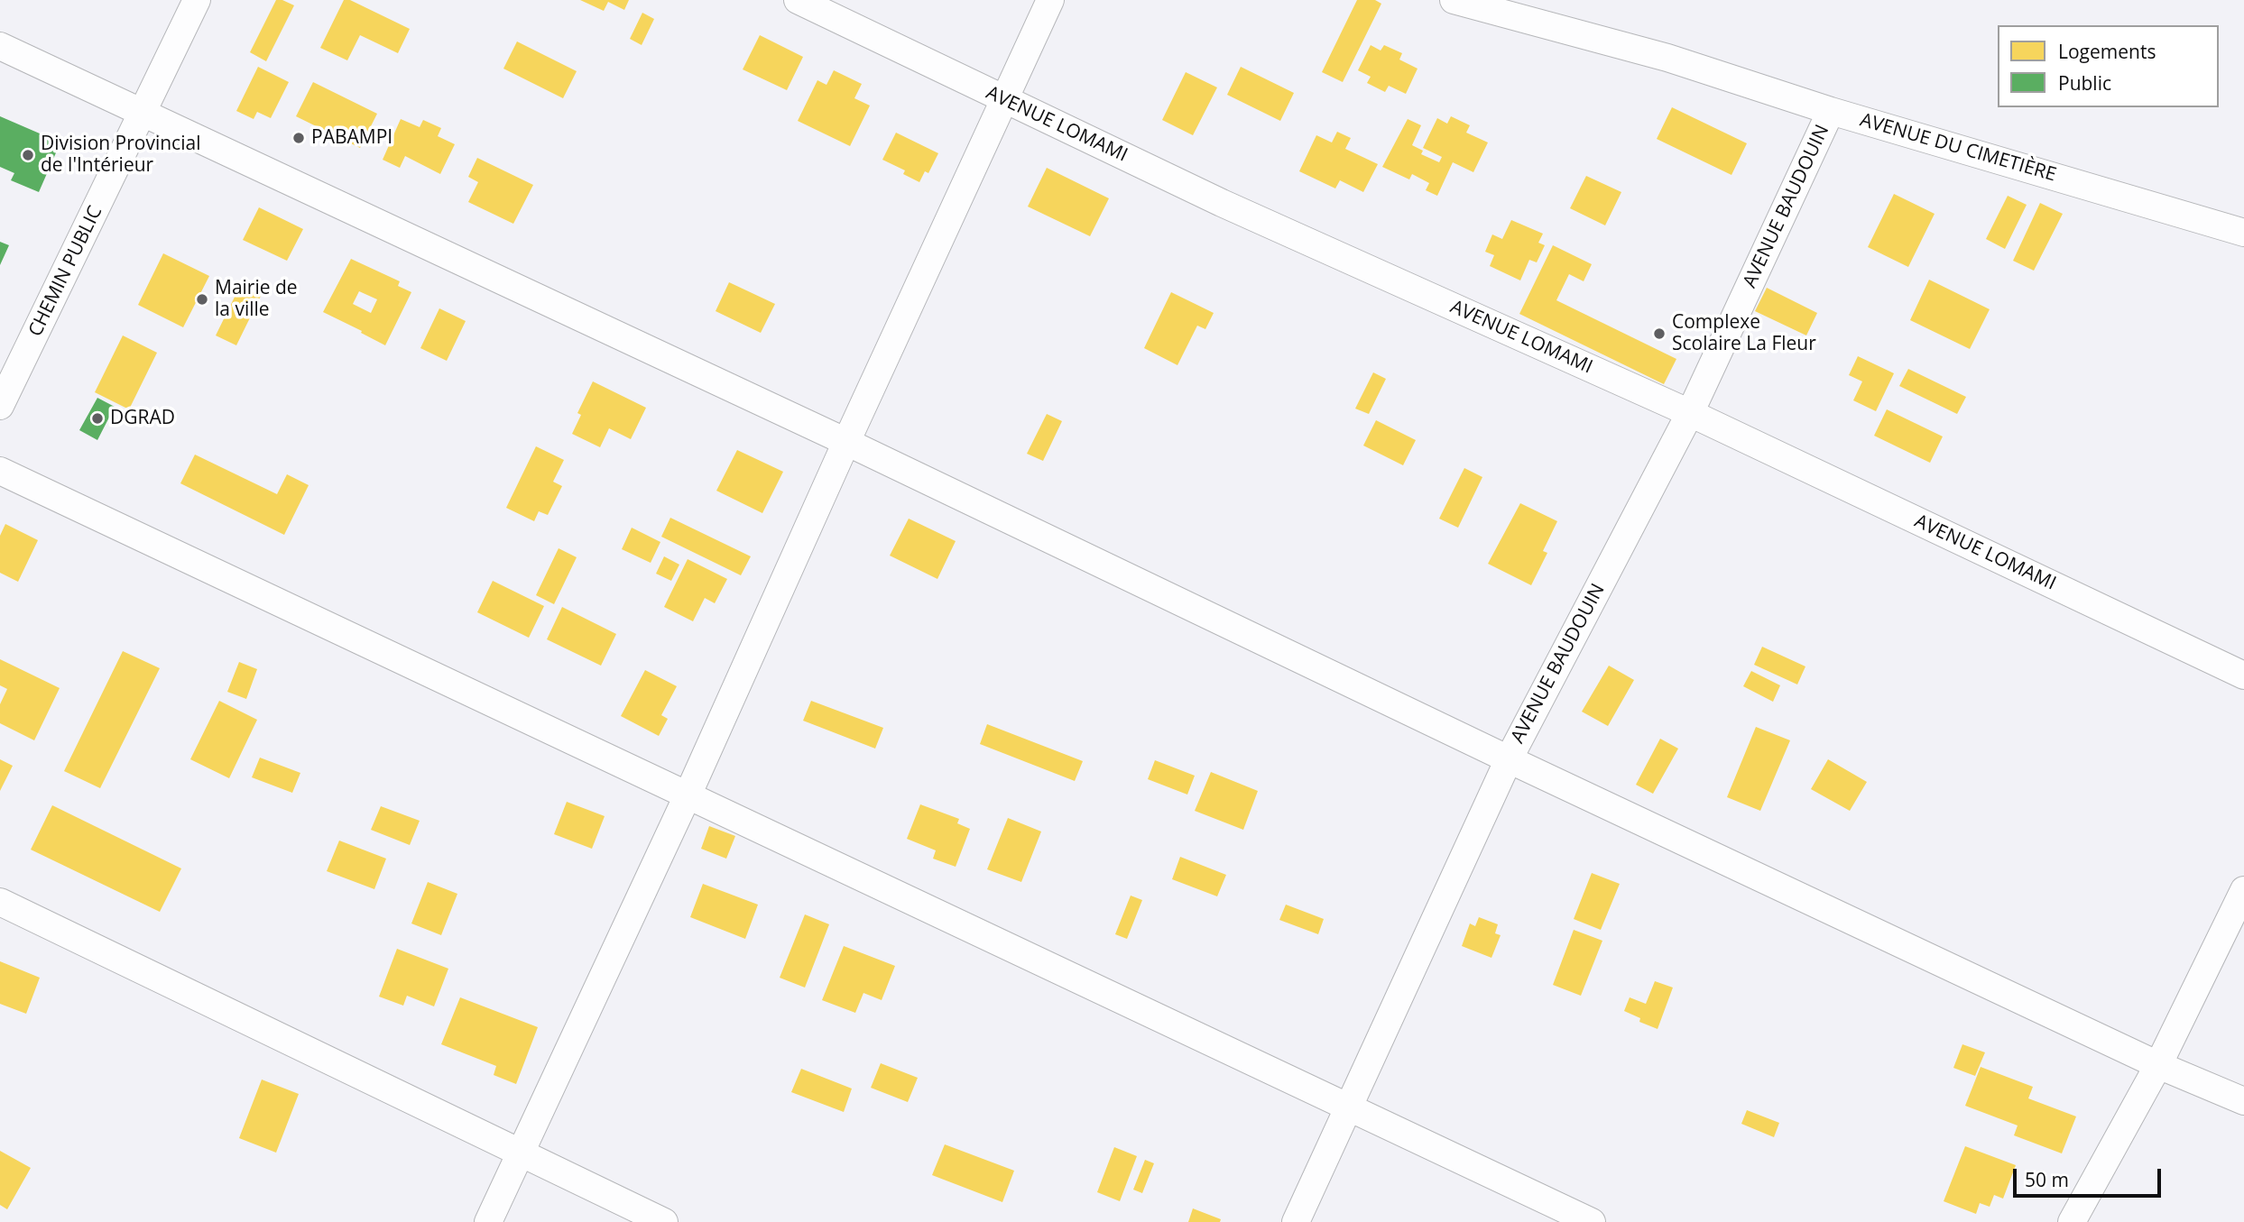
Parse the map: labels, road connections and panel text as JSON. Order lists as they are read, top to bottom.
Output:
{
  "streets": {
    "street": [
      "AVENUE LOMAMI",
      "AVENUE DU CIMETIÈRE",
      "AVENUE BAUDOUIN",
      "CHEMIN PUBLIC"
    ]
  },
  "crossings": [
    ["AVENUE LOMAMI", "AVENUE BAUDOUIN"],
    ["AVENUE DU CIMETIÈRE", "AVENUE BAUDOUIN"]
  ],
  "places": [
    "PABAMPI",
    "Division Provincial de l'Intérieur",
    "Mairie de la ville",
    "Complexe Scolaire La Fleur",
    "DGRAD"
  ],
  "legend": ["Logements", "Public"],
  "scale_bar": "50 m"
}
